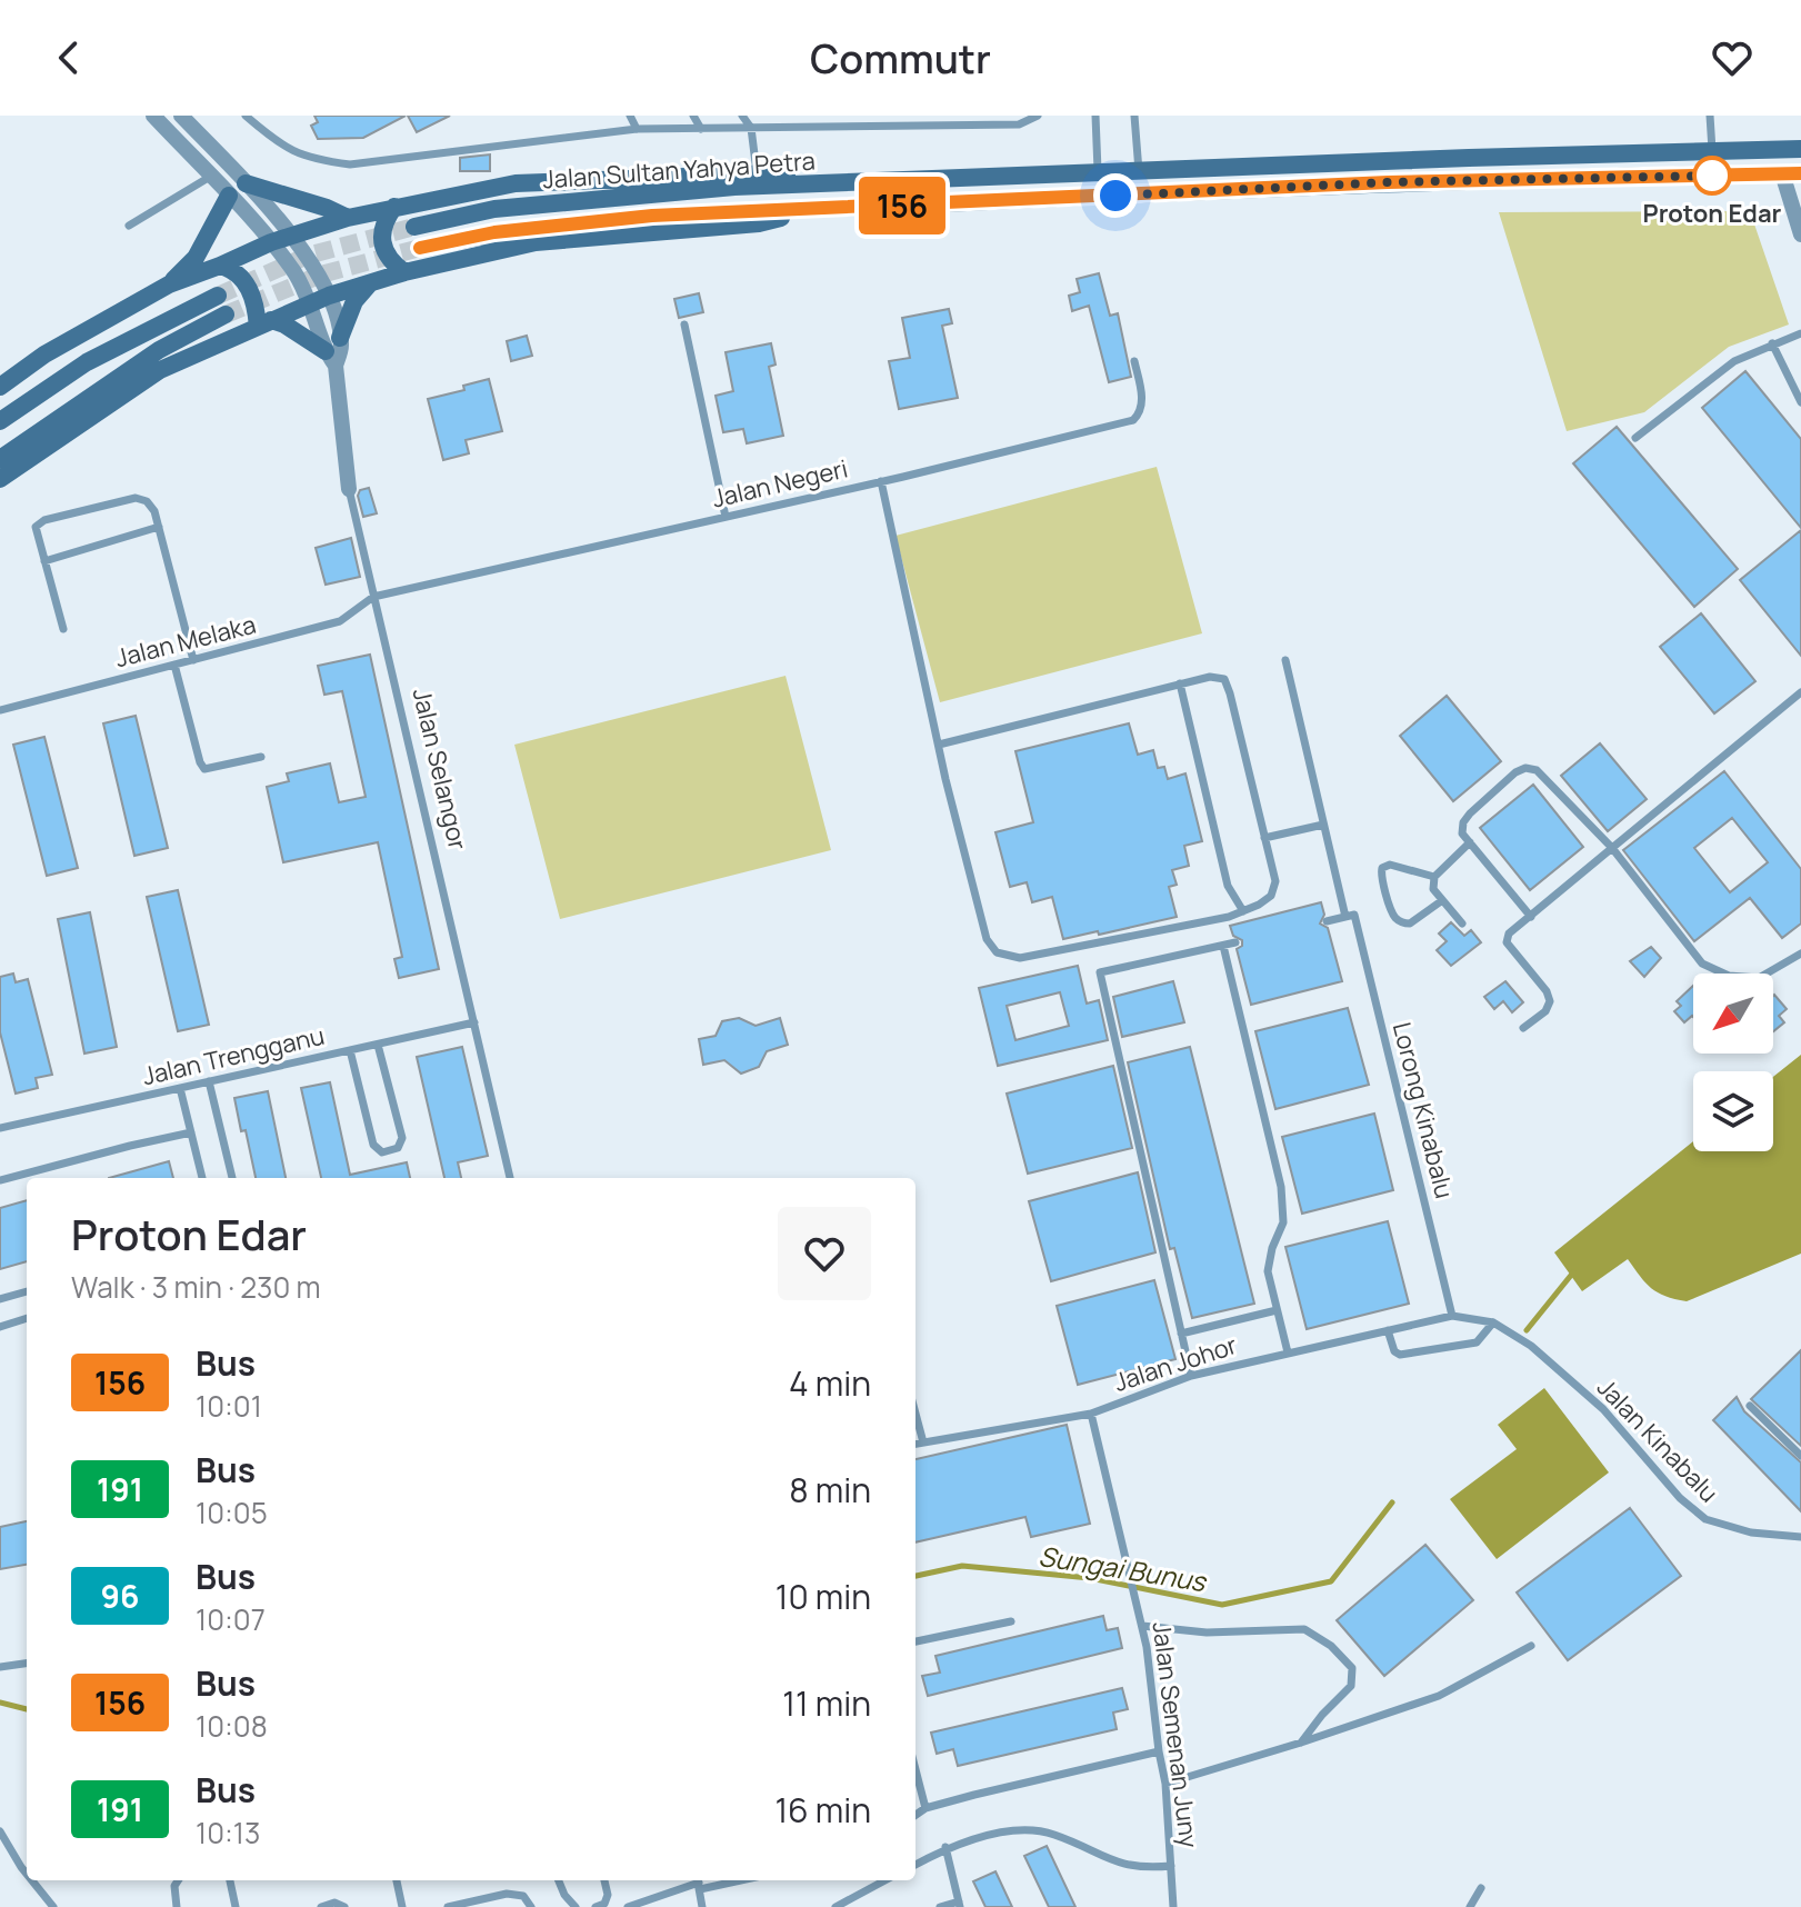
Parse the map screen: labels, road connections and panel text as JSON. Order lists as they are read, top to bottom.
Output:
{
  "streets": {
    "main road": ["Jalan Sultan Yahya Petra"],
    "street": ["Jalan Selangor"],
    "lane": [
      "Jalan Negeri",
      "Jalan Melaka",
      "Jalan Trengganu",
      "Lorong Kinabalu",
      "Jalan Johor",
      "Jalan Kinabalu",
      "Jalan Semenan Juny"
    ]
  },
  "crossings": [
    ["Jalan Negeri", "Jalan Melaka"],
    ["Jalan Negeri", "Jalan Selangor"],
    ["Jalan Melaka", "Jalan Selangor"],
    ["Jalan Selangor", "Jalan Trengganu"],
    ["Lorong Kinabalu", "Jalan Johor"],
    ["Lorong Kinabalu", "Jalan Kinabalu"],
    ["Jalan Johor", "Jalan Kinabalu"],
    ["Jalan Johor", "Jalan Semenan Juny"]
  ],
  "water": ["Sungai Bunus"],
  "places": ["Proton Edar"],
  "lines": ["bus line 156"],
  "north": "bottom left",
  "page": {
    "header": "Commutr",
    "on_map": "156",
    "heading": ["Proton Edar", "Walk · 3 min · 230 m"],
    "list": [
      {
        "mark": "156",
        "name": "Bus",
        "note": "10:01",
        "value": "4 min"
      },
      {
        "mark": "191",
        "name": "Bus",
        "note": "10:05",
        "value": "8 min"
      },
      {
        "mark": "96",
        "name": "Bus",
        "note": "10:07",
        "value": "10 min"
      },
      {
        "mark": "156",
        "name": "Bus",
        "note": "10:08",
        "value": "11 min"
      },
      {
        "mark": "191",
        "name": "Bus",
        "note": "10:13",
        "value": "16 min"
      }
    ]
  }
}
